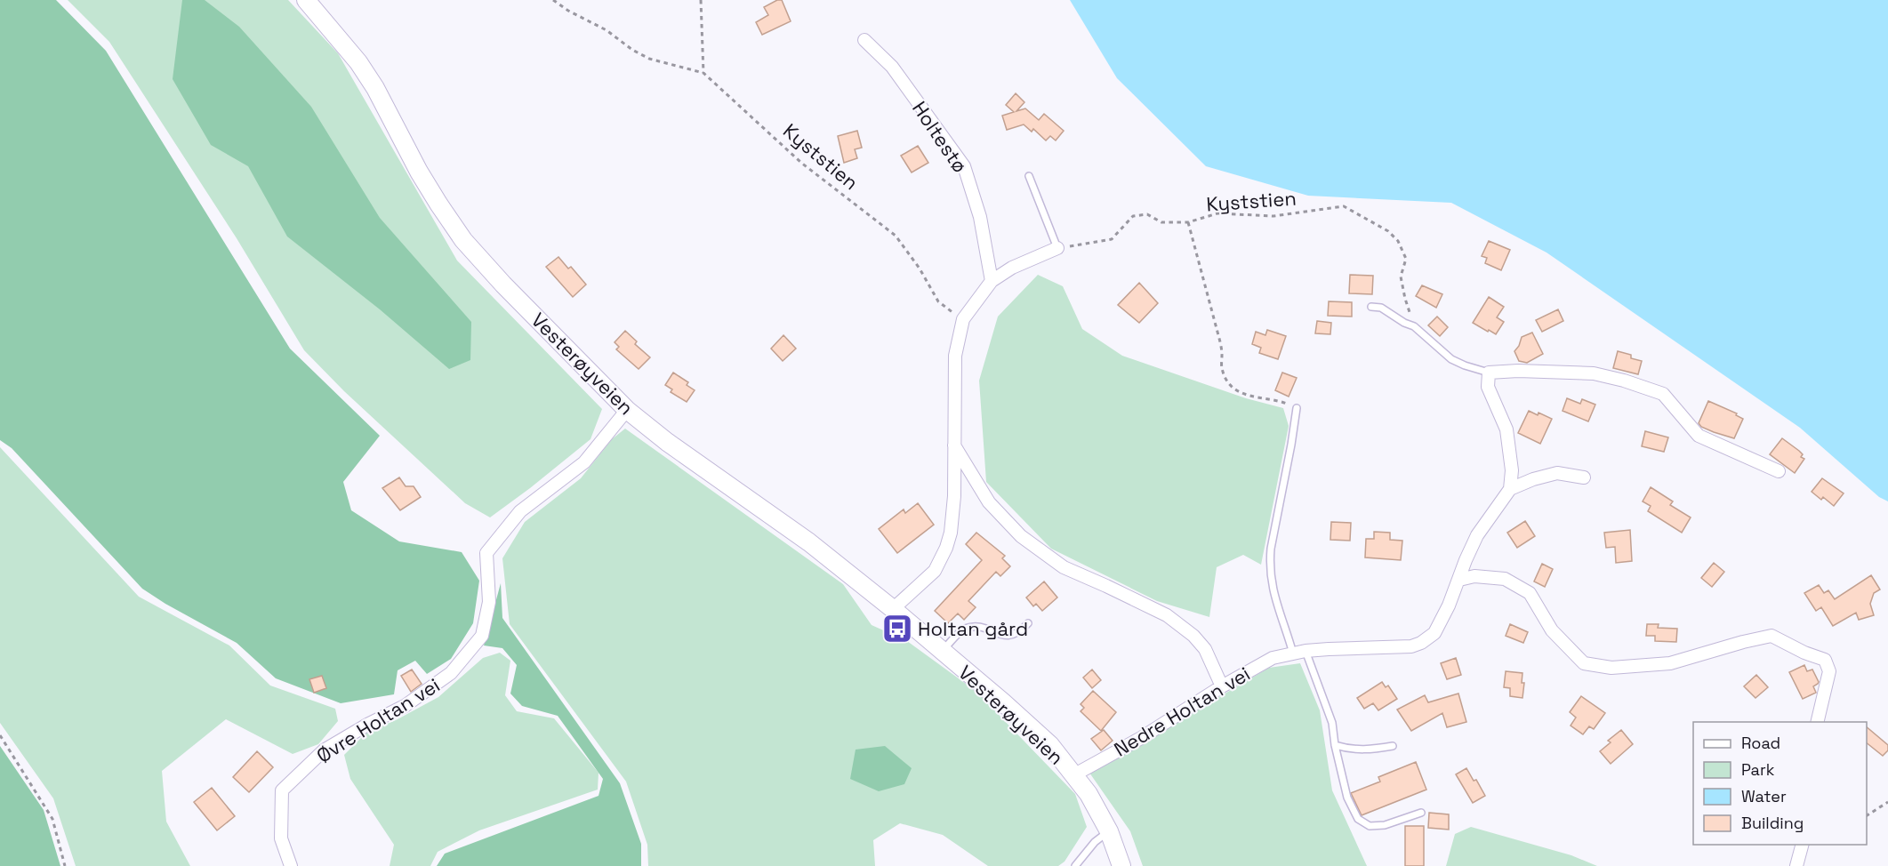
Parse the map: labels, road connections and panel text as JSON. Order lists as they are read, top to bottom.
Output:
{
  "streets": {
    "main road": ["Vesterøyveien"],
    "street": ["Holtestø", "Nedre Holtan vei", "Øvre Holtan vei"],
    "path": ["Kyststien"]
  },
  "crossings": [
    ["Vesterøyveien", "Nedre Holtan vei"],
    ["Vesterøyveien", "Øvre Holtan vei"]
  ],
  "places": {
    "bus stop": ["Holtan gård"]
  },
  "legend": [
    "Road",
    "Park",
    "Water",
    "Building"
  ]
}
